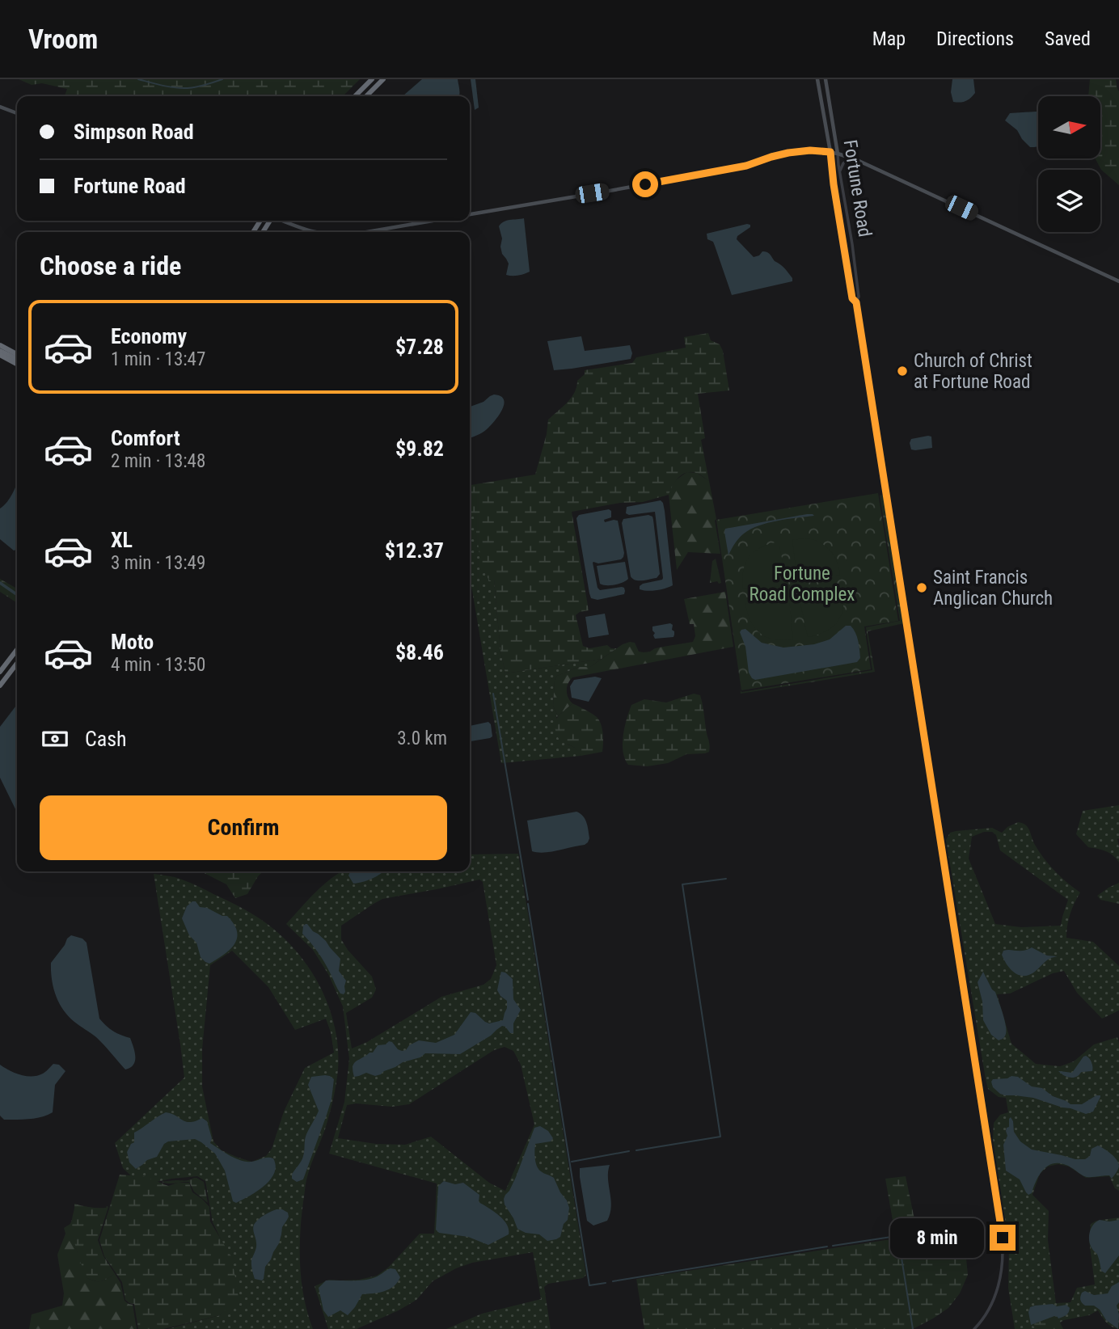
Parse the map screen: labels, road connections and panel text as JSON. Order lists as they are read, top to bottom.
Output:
{
  "streets": {
    "main road": ["Fortune Road"]
  },
  "parks": ["Fortune Road Complex"],
  "places": ["Church of Christ at Fortune Road", "Saint Francis Anglican Church"],
  "north": "right",
  "page": {
    "header": "Vroom",
    "nav": ["Map", "Directions", "Saved"],
    "banner": ["Simpson Road", "Fortune Road"],
    "heading": "Choose a ride",
    "list": [
      {
        "name": "Economy",
        "note": "1 min · 13:47",
        "value": "$7.28"
      },
      {
        "name": "Comfort",
        "note": "2 min · 13:48",
        "value": "$9.82"
      },
      {
        "name": "XL",
        "note": "3 min · 13:49",
        "value": "$12.37"
      },
      {
        "name": "Moto",
        "note": "4 min · 13:50",
        "value": "$8.46"
      }
    ],
    "pay": ["Cash", "3.0 km"],
    "buttons": "Confirm",
    "bubble": "8 min"
  }
}
